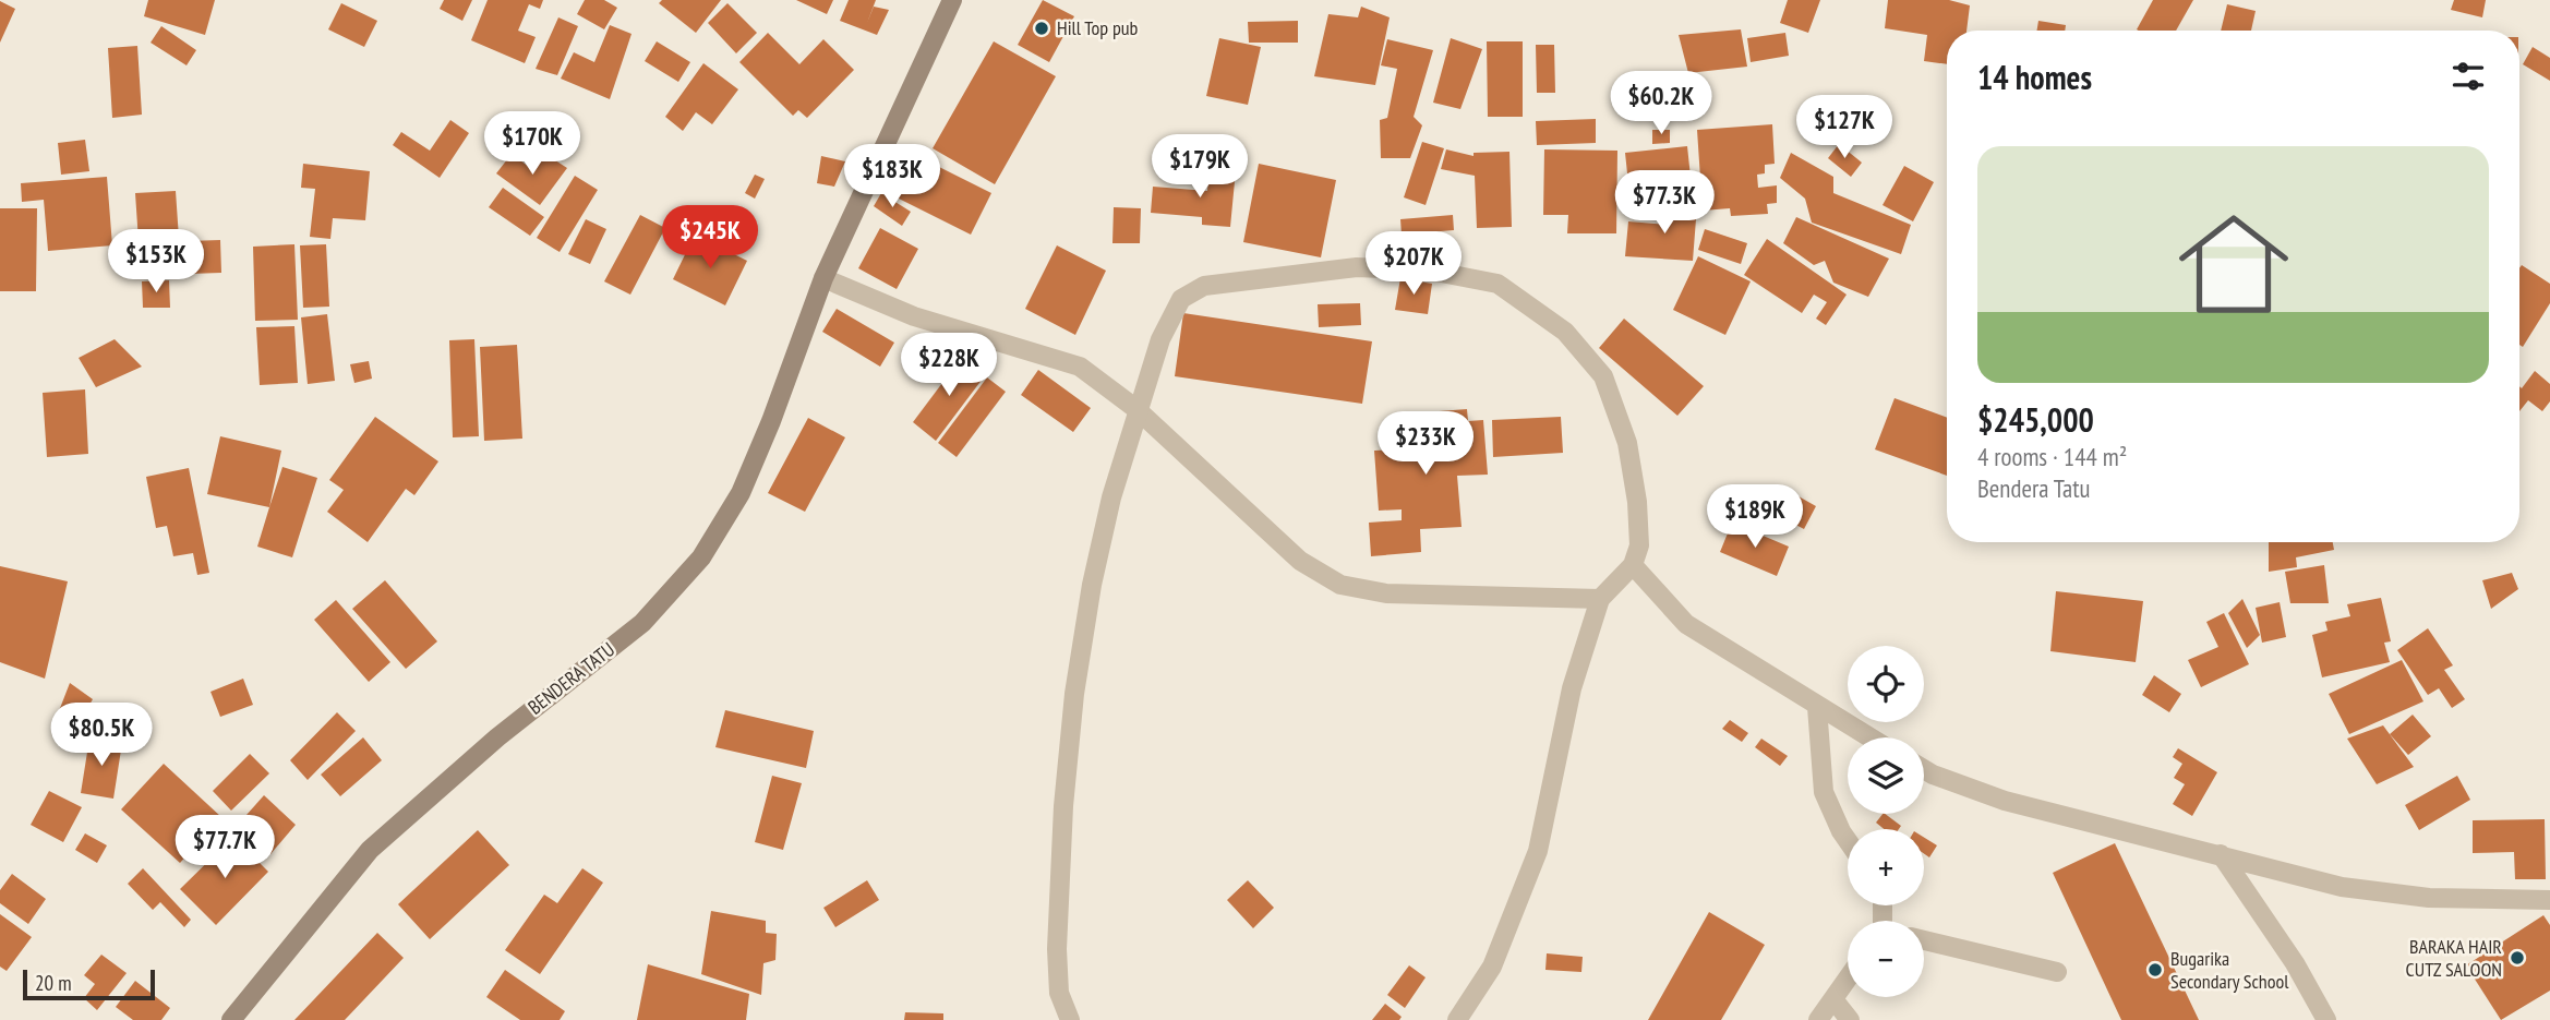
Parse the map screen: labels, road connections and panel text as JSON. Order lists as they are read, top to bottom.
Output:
{
  "streets": {
    "main road": ["BENDERA TATU"]
  },
  "places": ["Hill Top pub", "BARAKA HAIR CUTZ SALOON", "Bugarika Secondary School"],
  "scale_bar": "20 m",
  "page": {
    "heading": "14 homes",
    "price": [
      "$60.2K",
      "$127K",
      "$170K",
      "$179K",
      "$183K",
      "$77.3K",
      "$245K",
      "$153K",
      "$207K",
      "$228K",
      "$233K",
      "$189K",
      "$80.5K",
      "$77.7K"
    ],
    "list": [
      {
        "name": "$245,000",
        "note": "4 rooms · 144 m² · Bendera Tatu"
      }
    ],
    "map_buttons": ["+", "−"],
    "scale": "20 m"
  }
}
